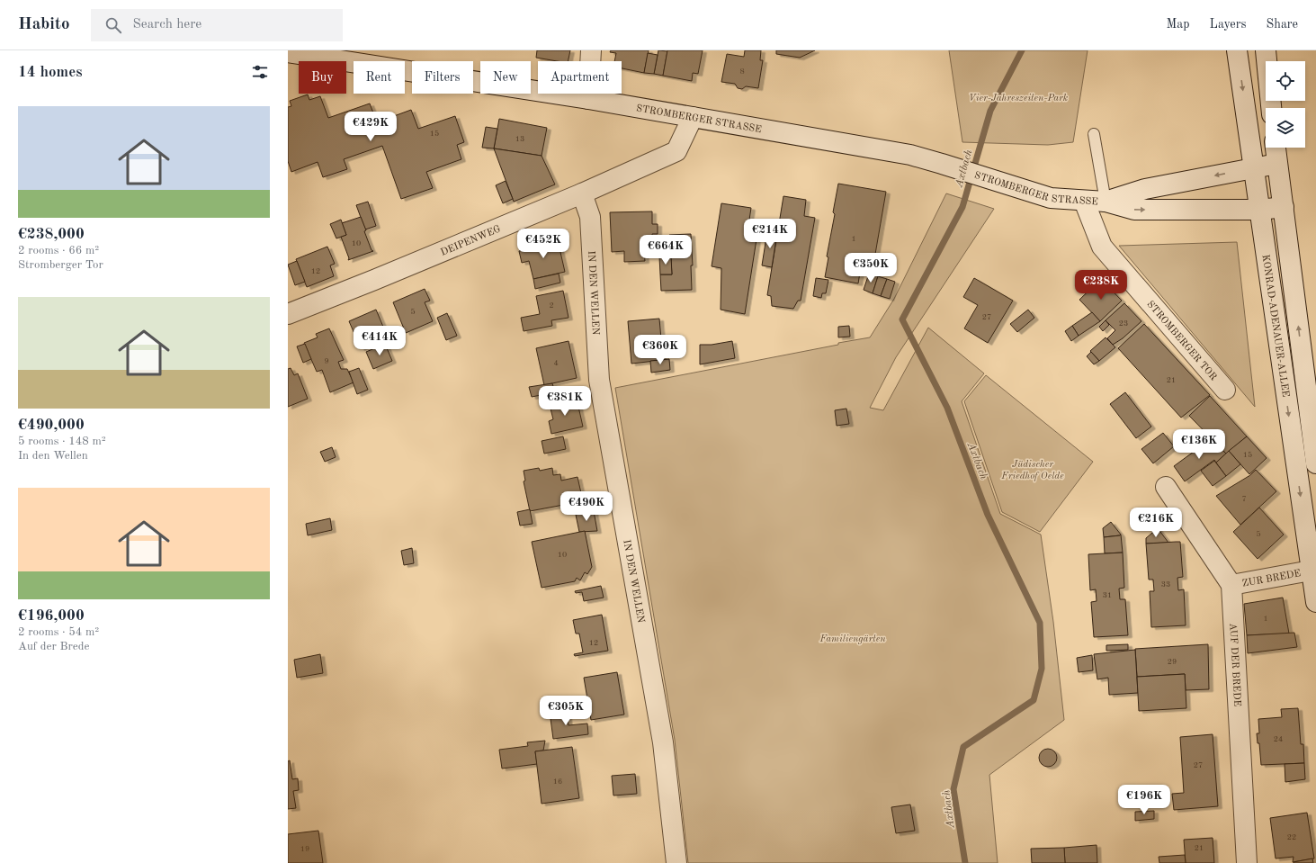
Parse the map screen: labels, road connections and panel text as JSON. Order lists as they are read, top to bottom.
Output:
{
  "streets": {
    "main road": [
      "STROMBERGER STRASSE",
      "DEIPENWEG",
      "IN DEN WELLEN",
      "KONRAD-ADENAUER-ALLEE",
      "STROMBERGER TOR",
      "ZUR BREDE",
      "AUF DER BREDE"
    ]
  },
  "crossings": [
    ["STROMBERGER STRASSE", "DEIPENWEG"],
    ["STROMBERGER STRASSE", "KONRAD-ADENAUER-ALLEE"],
    ["STROMBERGER STRASSE", "STROMBERGER TOR"],
    ["DEIPENWEG", "IN DEN WELLEN"],
    ["KONRAD-ADENAUER-ALLEE", "ZUR BREDE"],
    ["ZUR BREDE", "AUF DER BREDE"]
  ],
  "water": ["Axtbach"],
  "parks": ["Vier-Jahreszeiten-Park", "Jüdischer Friedhof Oelde", "Familiengärten"],
  "house_numbers": [
    "8",
    "15",
    "13",
    "1",
    "10",
    "12",
    "2",
    "5",
    "27",
    "23",
    "9",
    "4",
    "21",
    "15",
    "7",
    "5",
    "10",
    "33",
    "31",
    "1",
    "12",
    "29",
    "24",
    "27",
    "16",
    "22",
    "21",
    "19"
  ],
  "page": {
    "header": "Habito",
    "search": "Search here",
    "nav": ["Map", "Layers", "Share"],
    "heading": "14 homes",
    "chip": [
      "Buy",
      "Rent",
      "Filters",
      "New",
      "Apartment"
    ],
    "list": [
      {
        "name": "€238,000",
        "note": "2 rooms · 66 m² · Stromberger Tor"
      },
      {
        "name": "€490,000",
        "note": "5 rooms · 148 m² · In den Wellen"
      },
      {
        "name": "€196,000",
        "note": "2 rooms · 54 m² · Auf der Brede"
      }
    ],
    "price": [
      "€429K",
      "€214K",
      "€452K",
      "€664K",
      "€350K",
      "€238K",
      "€414K",
      "€360K",
      "€381K",
      "€136K",
      "€490K",
      "€216K",
      "€305K",
      "€196K"
    ]
  }
}
